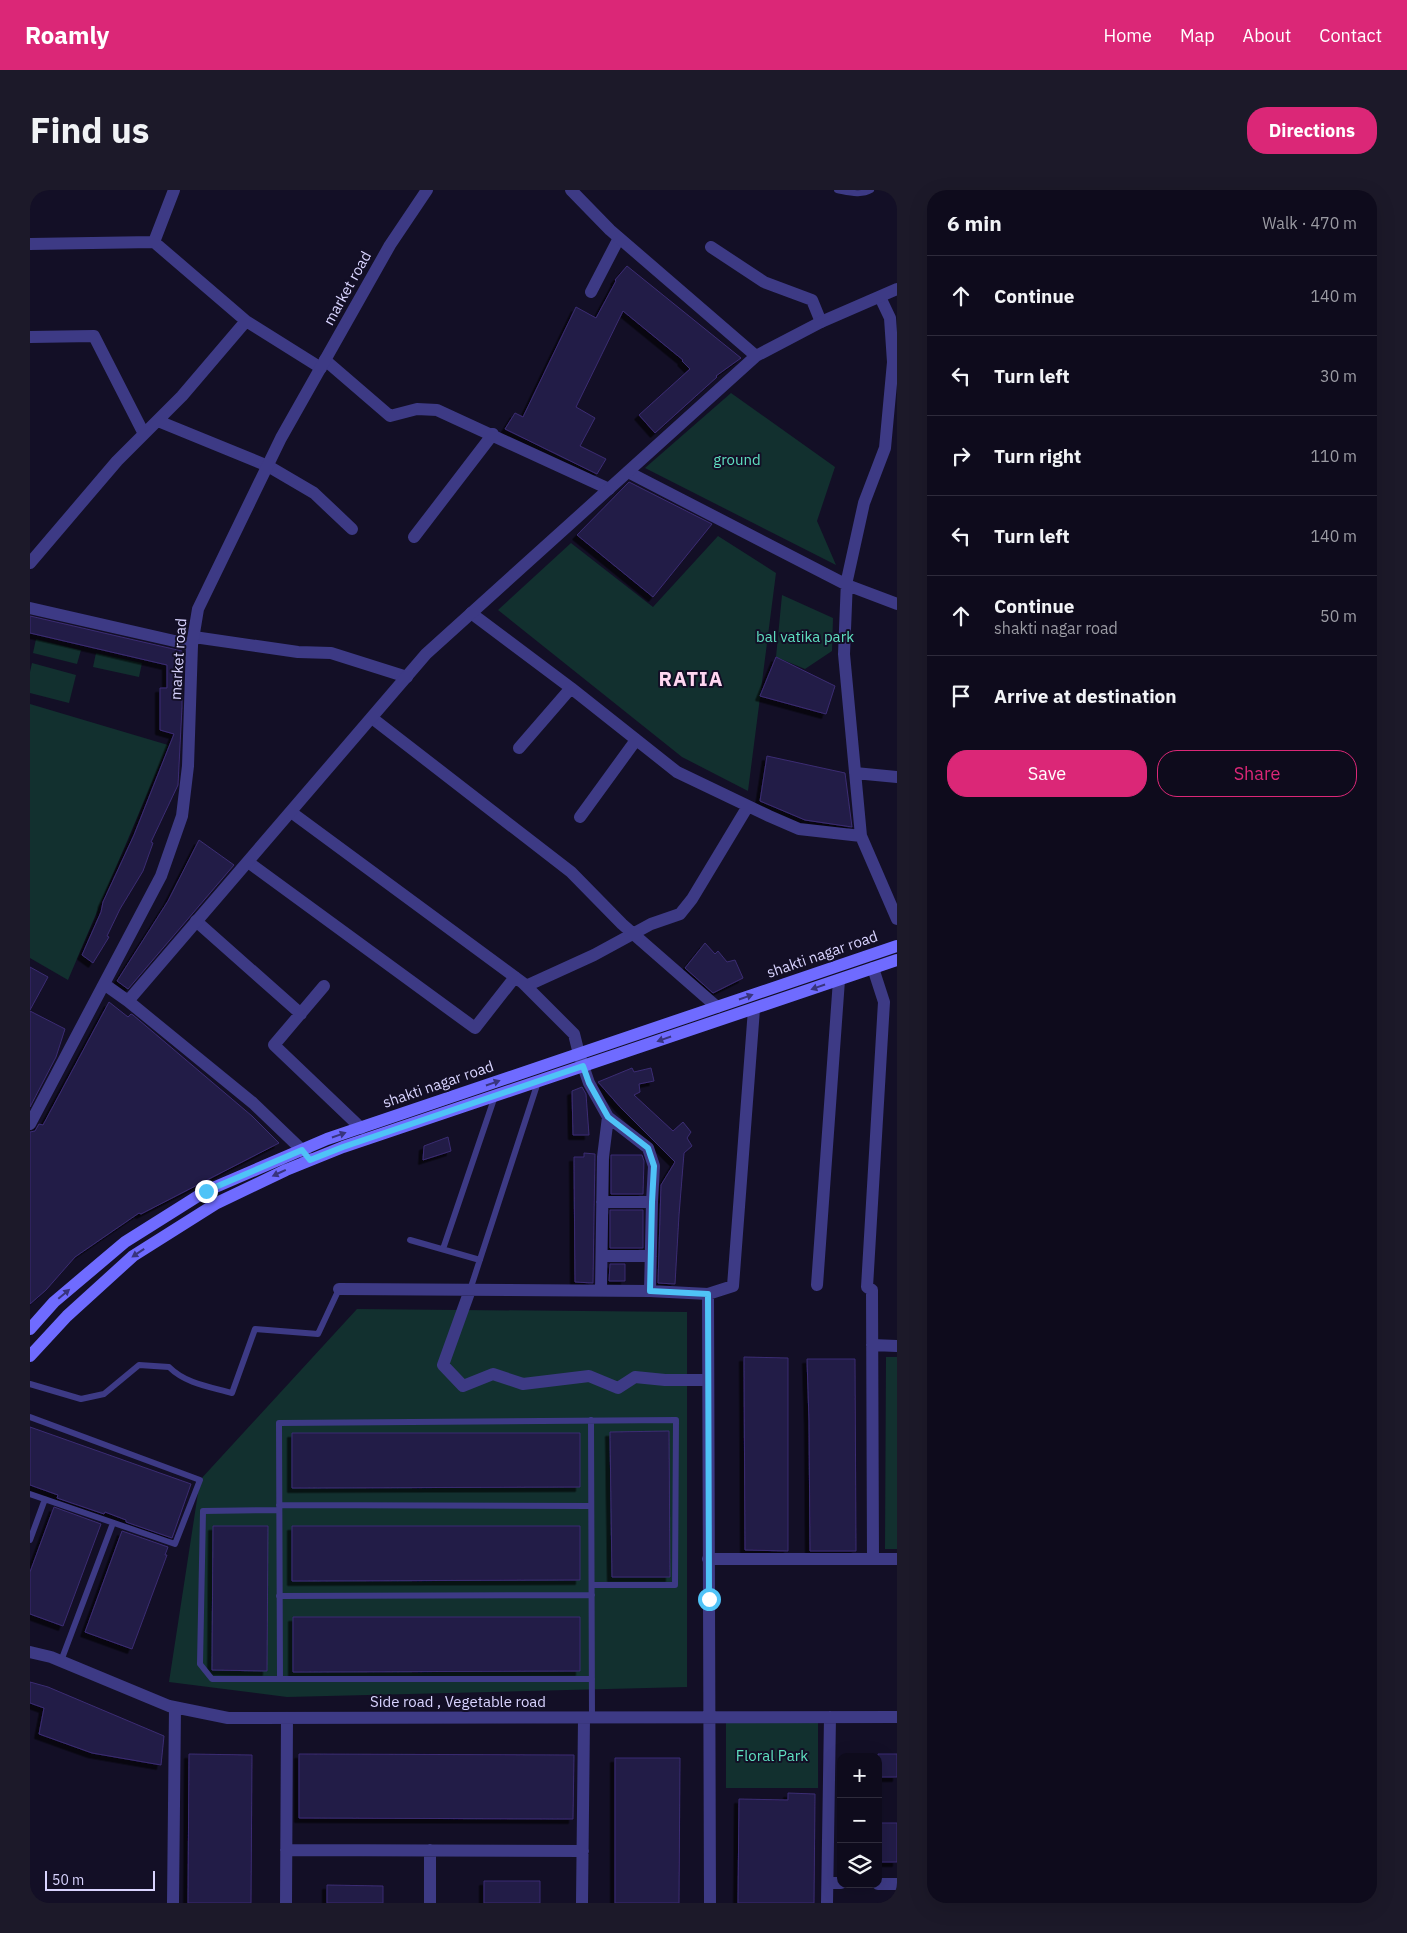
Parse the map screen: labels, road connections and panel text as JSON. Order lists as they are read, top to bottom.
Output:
{
  "streets": {
    "main road": ["shakti nagar road"],
    "street": ["market road", "Side road , Vegetable road"]
  },
  "districts": ["RATIA"],
  "parks": ["ground", "bal vatika park", "Floral Park"],
  "scale_bar": "50 m",
  "page": {
    "header": "Roamly",
    "nav": [
      "Home",
      "Map",
      "About",
      "Contact"
    ],
    "title": "Find us",
    "buttons": [
      "Directions",
      ["Save", "Share"]
    ],
    "heading": ["6 min", "Walk · 470 m"],
    "list": [
      ["Continue", "140 m"],
      ["Turn left", "30 m"],
      ["Turn right", "110 m"],
      ["Turn left", "140 m"],
      ["Continue", "shakti nagar road", "50 m"],
      "Arrive at destination"
    ],
    "map_buttons": ["+", "−"],
    "scale": "50 m"
  }
}
